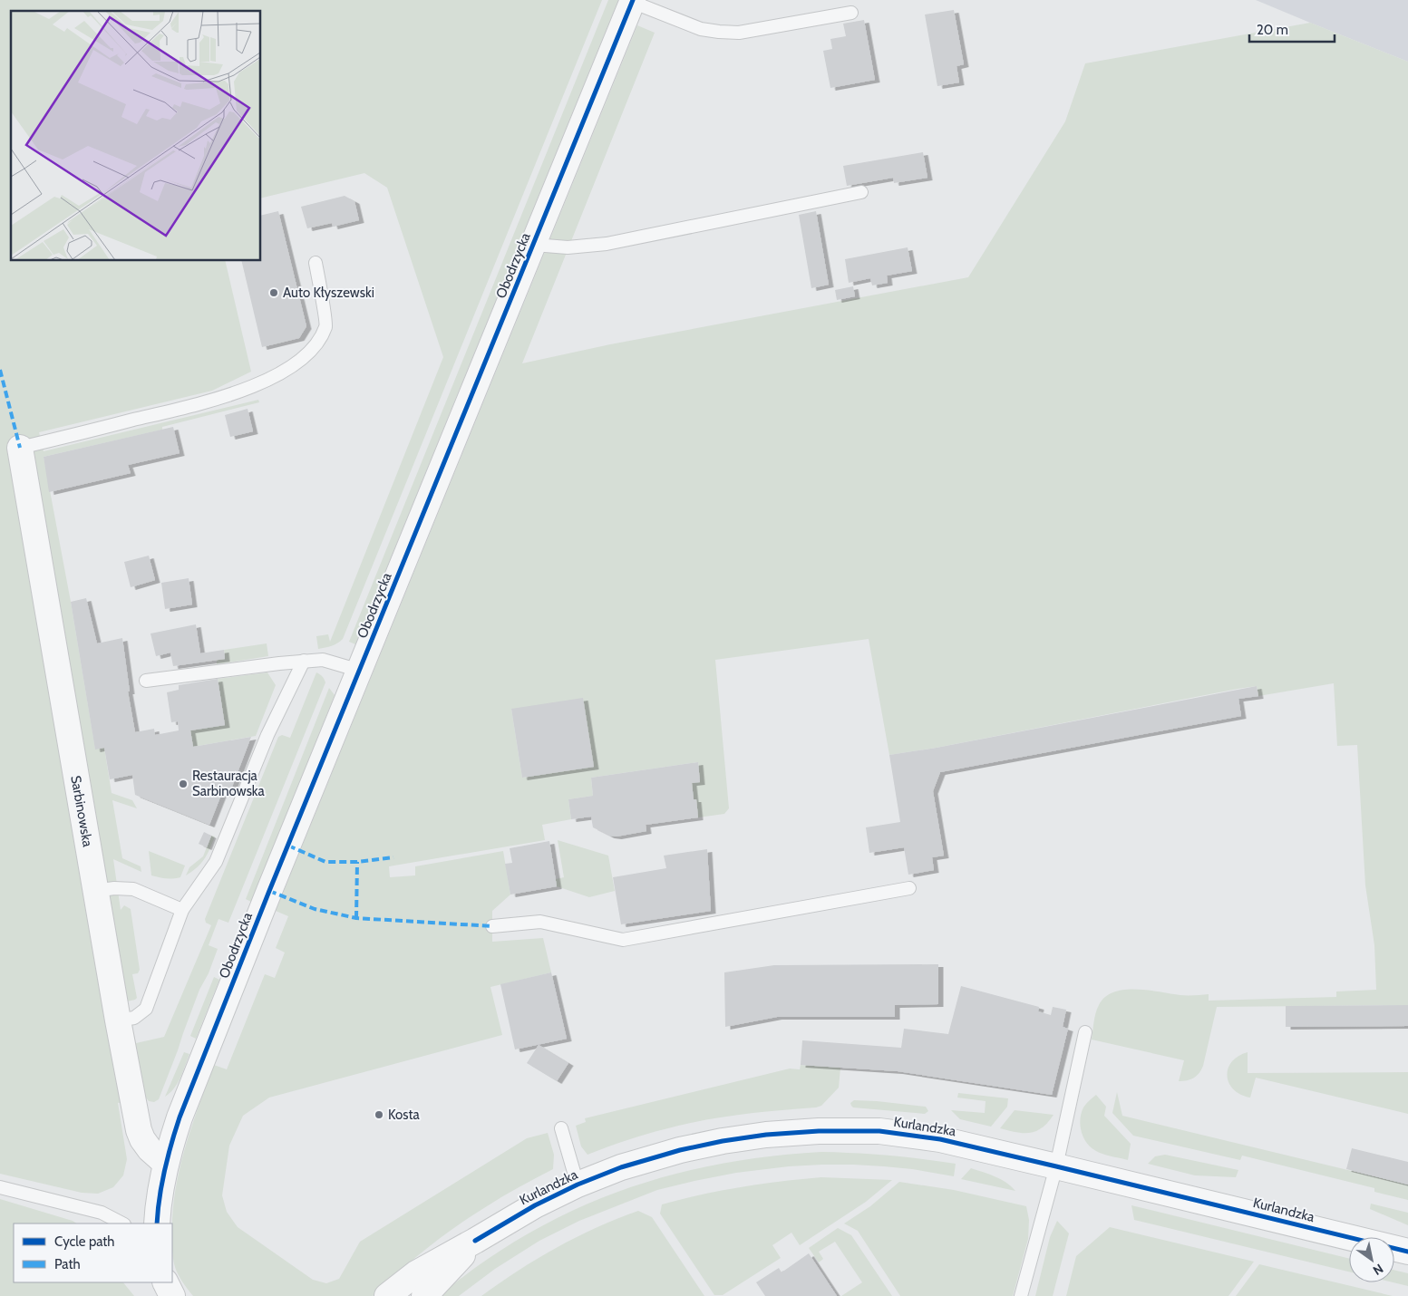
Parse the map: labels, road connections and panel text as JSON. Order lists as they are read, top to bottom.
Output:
{
  "streets": {
    "street": ["Obodrzycka", "Sarbinowska", "Kurlandzka"]
  },
  "crossings": [
    ["Obodrzycka", "Sarbinowska"]
  ],
  "places": ["Auto Kłyszewski", "Restauracja Sarbinowska", "Kosta"],
  "legend": ["Cycle path", "Path"],
  "scale_bar": "20 m",
  "north": "bottom right"
}
